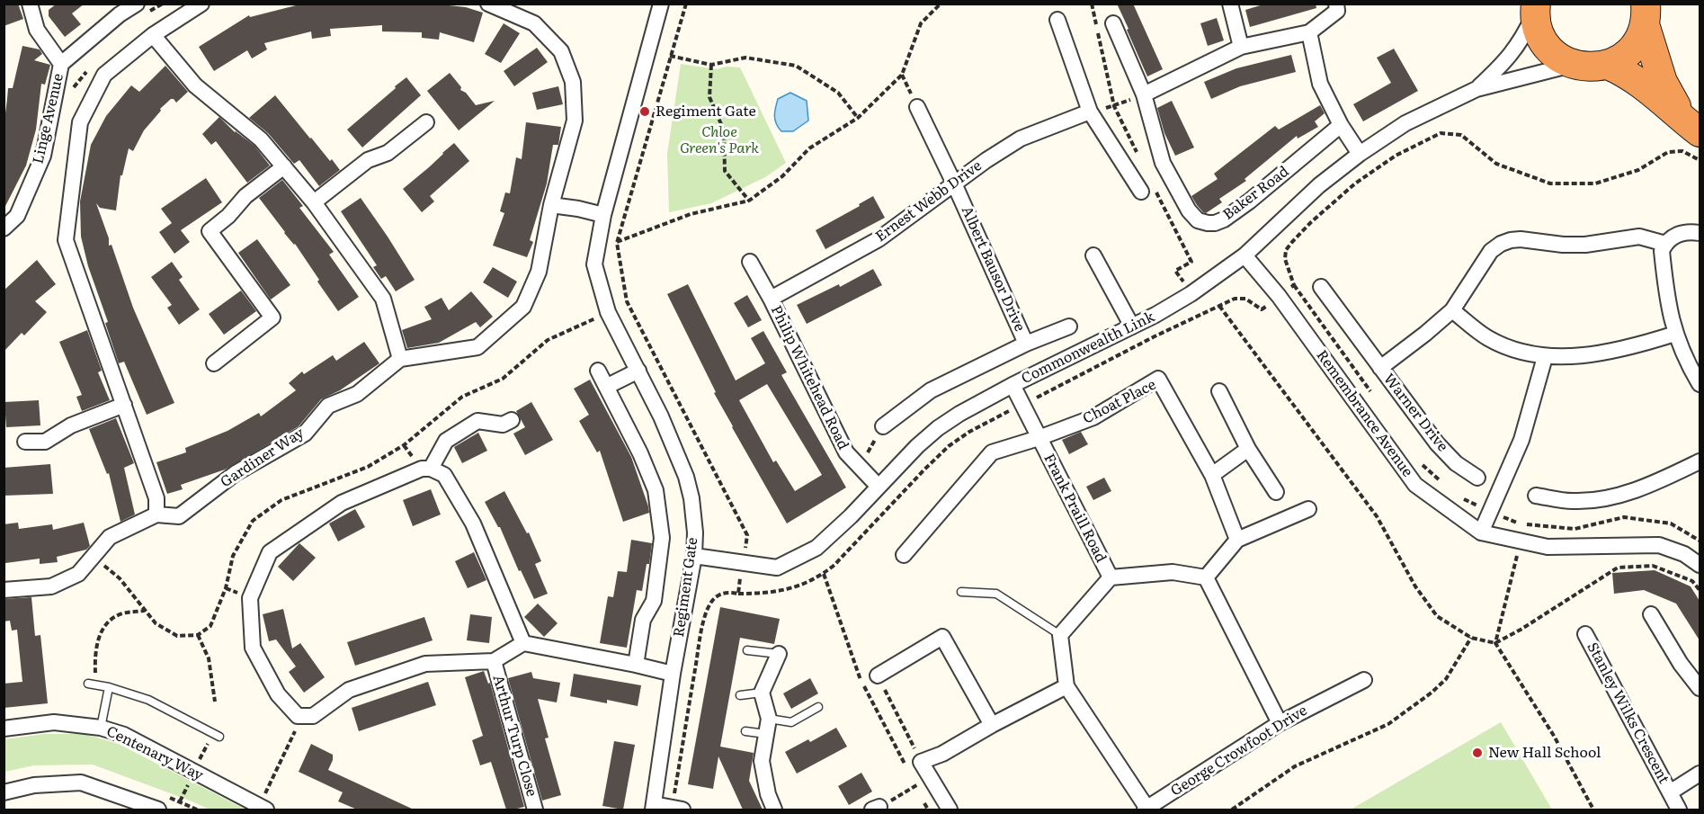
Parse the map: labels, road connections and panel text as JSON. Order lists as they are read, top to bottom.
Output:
{
  "streets": {
    "street": [
      "Linge Avenue",
      "Baker Road",
      "Ernest Webb Drive",
      "Albert Bausor Drive",
      "Commonwealth Link",
      "Philip Whitehead Road",
      "Choat Place",
      "Warner Drive",
      "Remembrance Avenue",
      "Gardiner Way",
      "Frank Praill Road",
      "Regiment Gate",
      "Stanley Wilks Crescent",
      "Arthur Turp Close",
      "George Crowfoot Drive",
      "Centenary Way"
    ]
  },
  "crossings": [
    ["Ernest Webb Drive", "Albert Bausor Drive"],
    ["Ernest Webb Drive", "Philip Whitehead Road"],
    ["Commonwealth Link", "Philip Whitehead Road"],
    ["Commonwealth Link", "Remembrance Avenue"],
    ["Commonwealth Link", "Frank Praill Road"],
    ["Commonwealth Link", "Regiment Gate"],
    ["Choat Place", "Frank Praill Road"]
  ],
  "parks": ["Chloe Green's Park"],
  "places": ["Regiment Gate", "New Hall School"]
}
